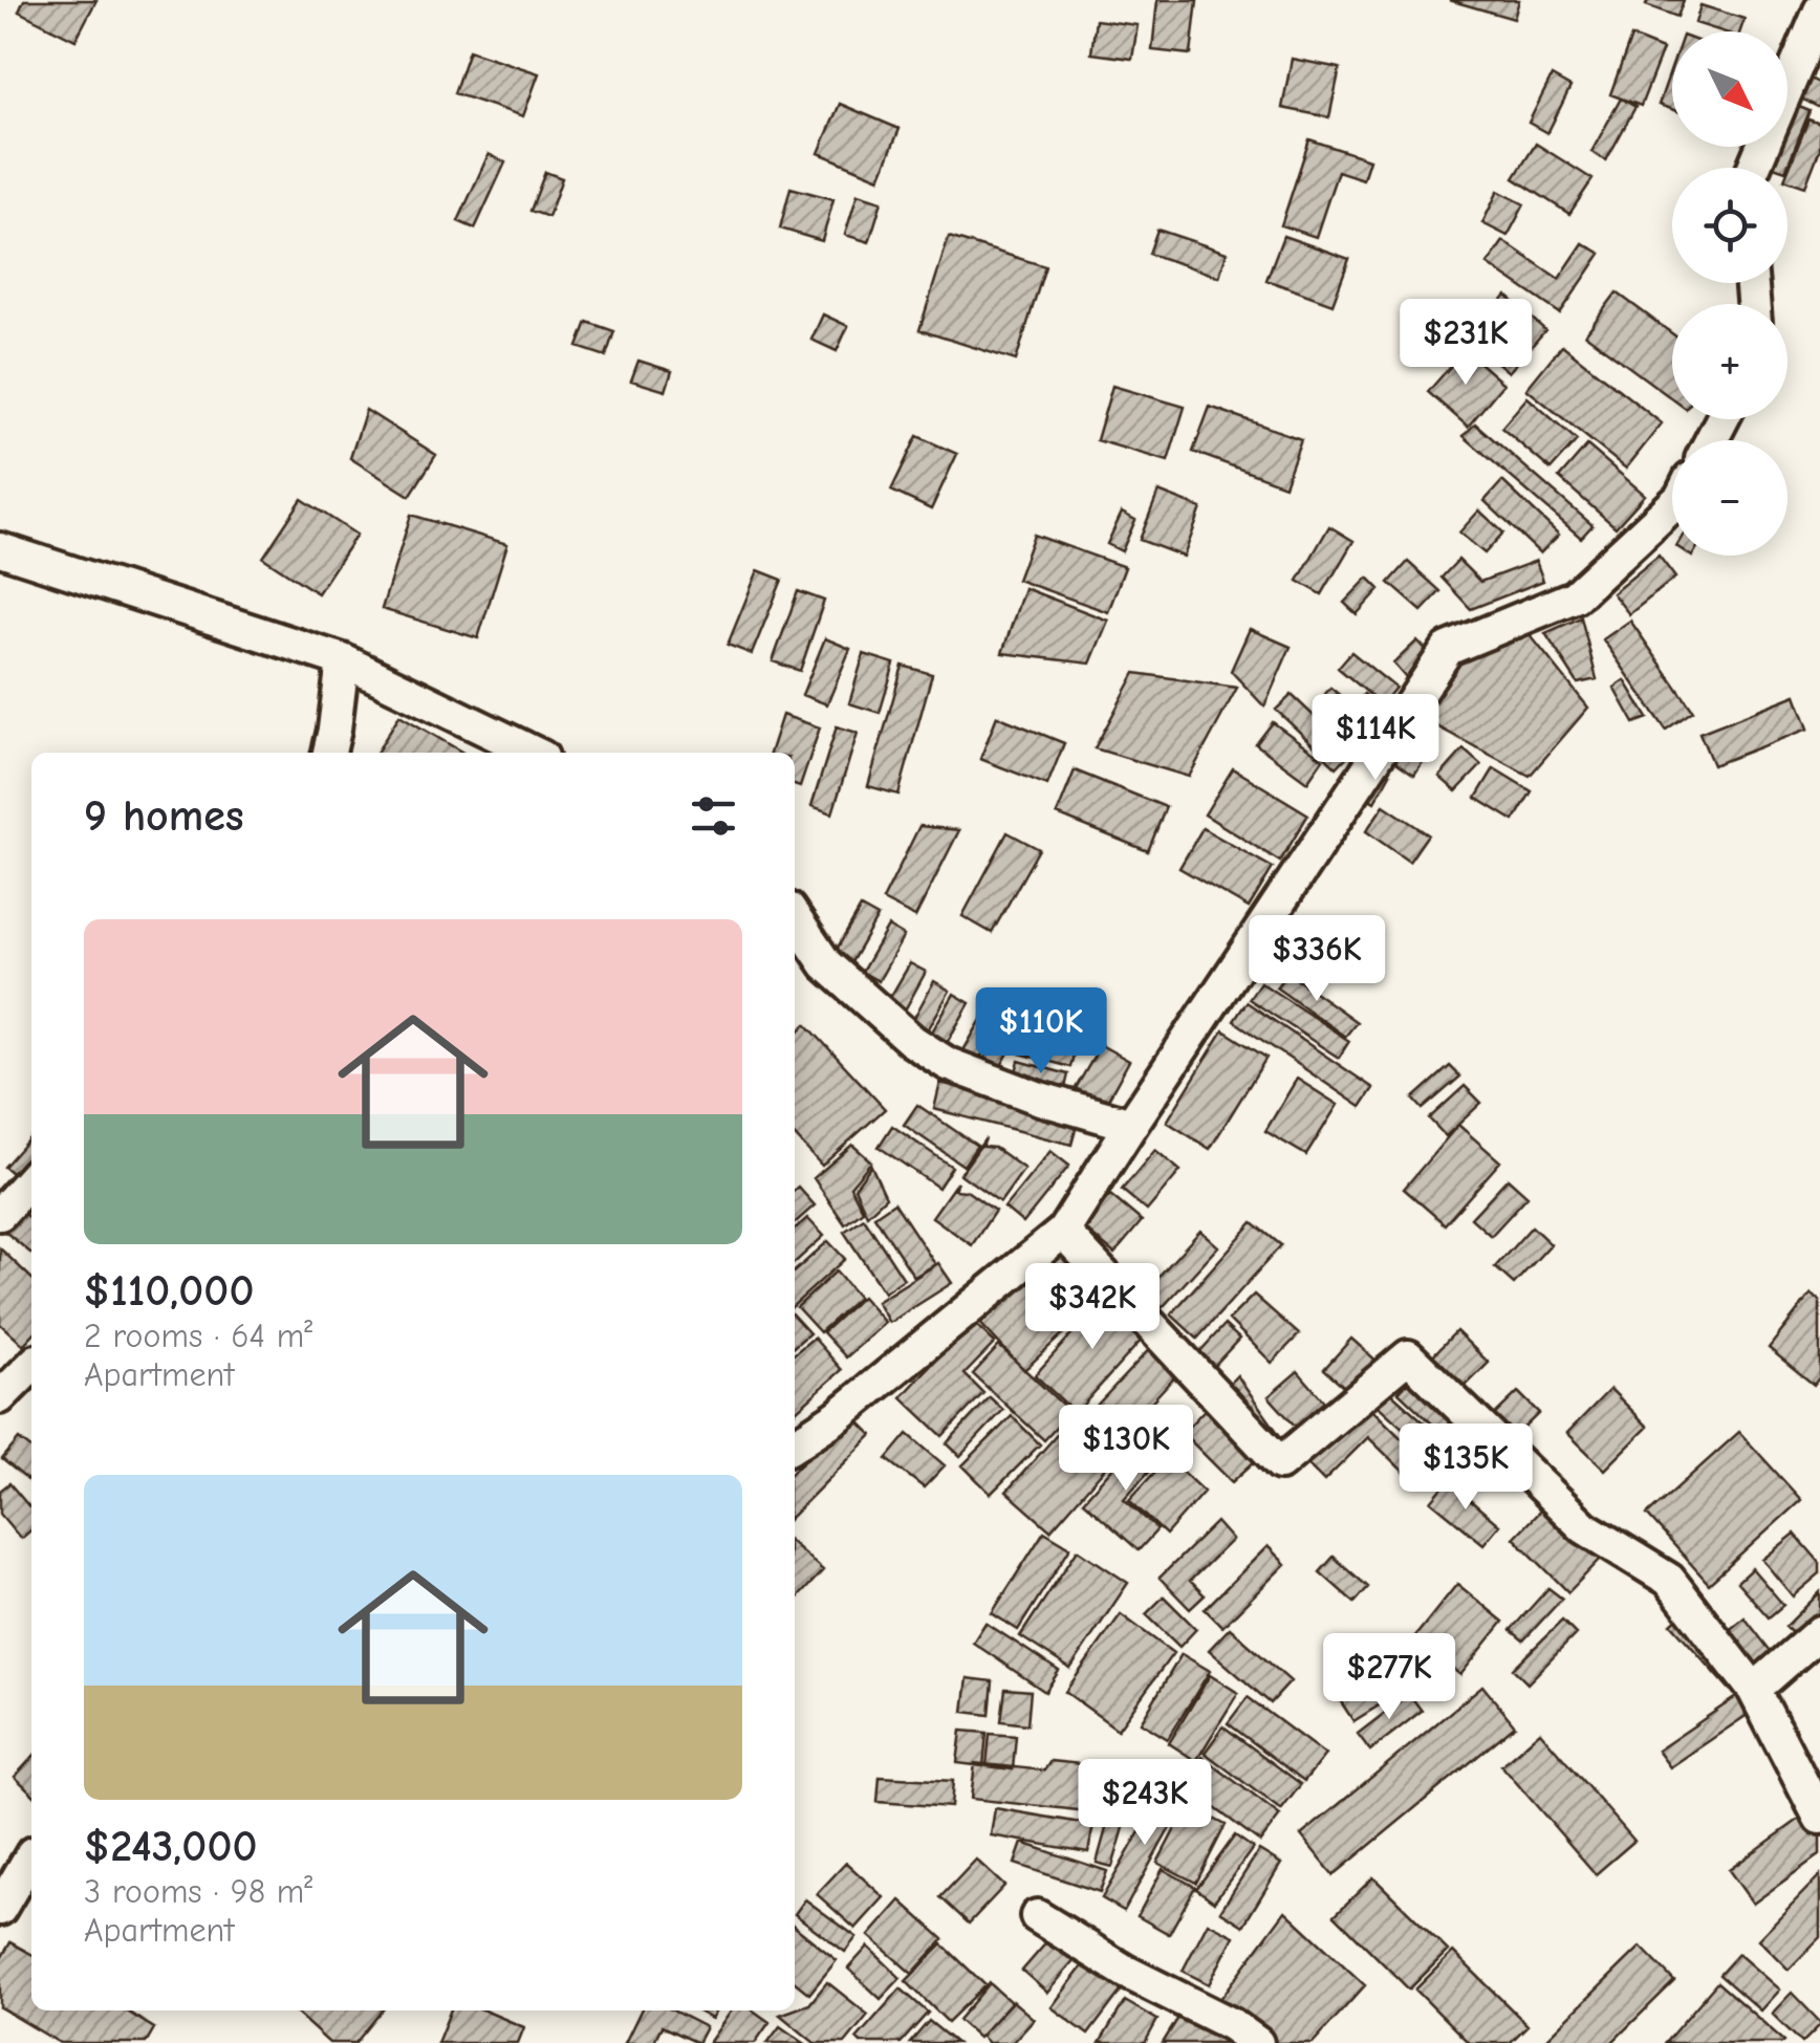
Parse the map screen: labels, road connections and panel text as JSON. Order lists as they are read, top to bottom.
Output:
{
  "north": "bottom right",
  "page": {
    "map_buttons": ["+", "−"],
    "price": [
      "$231K",
      "$114K",
      "$336K",
      "$110K",
      "$342K",
      "$130K",
      "$135K",
      "$277K",
      "$243K"
    ],
    "heading": "9 homes",
    "list": [
      {
        "name": "$110,000",
        "note": "2 rooms · 64 m² · Apartment"
      },
      {
        "name": "$243,000",
        "note": "3 rooms · 98 m² · Apartment"
      }
    ]
  }
}
